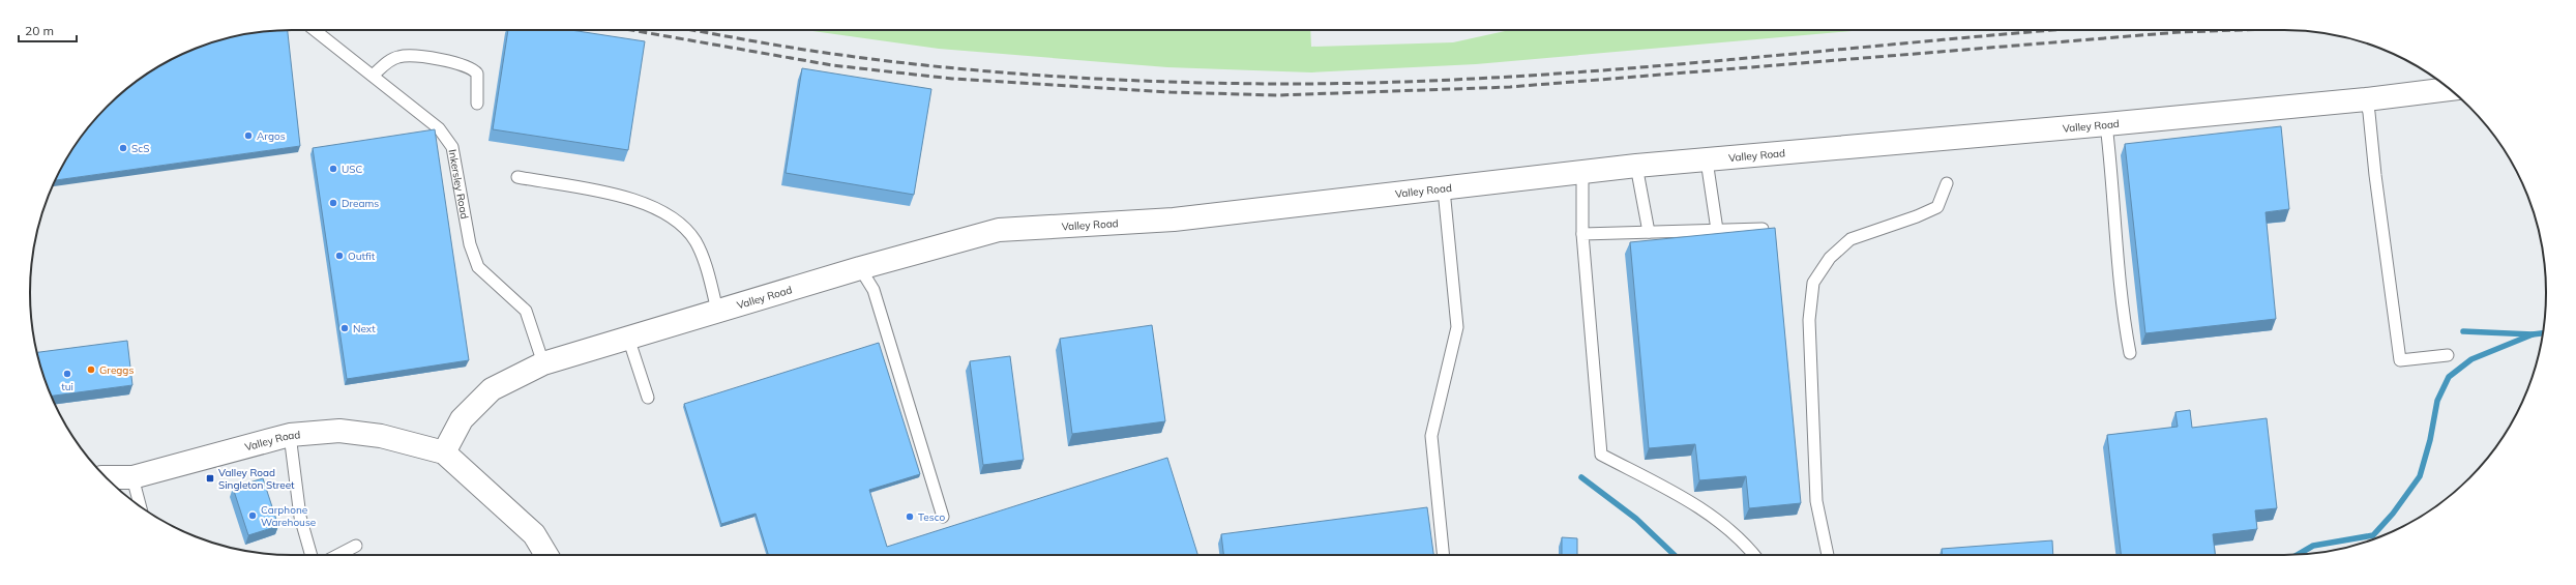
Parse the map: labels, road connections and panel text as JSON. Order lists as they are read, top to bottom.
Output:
{
  "streets": {
    "street": ["Valley Road"],
    "lane": ["Inkersley Road"]
  },
  "crossings": [
    ["Valley Road", "Inkersley Road"]
  ],
  "places": {
    "other": [
      "Argos",
      "ScS",
      "USC",
      "Dreams",
      "Outfit",
      "Next",
      "Greggs",
      "tui",
      "Carphone Warehouse",
      "Tesco"
    ],
    "transit": ["Valley Road Singleton Street"]
  },
  "scale_bar": "20 m"
}
